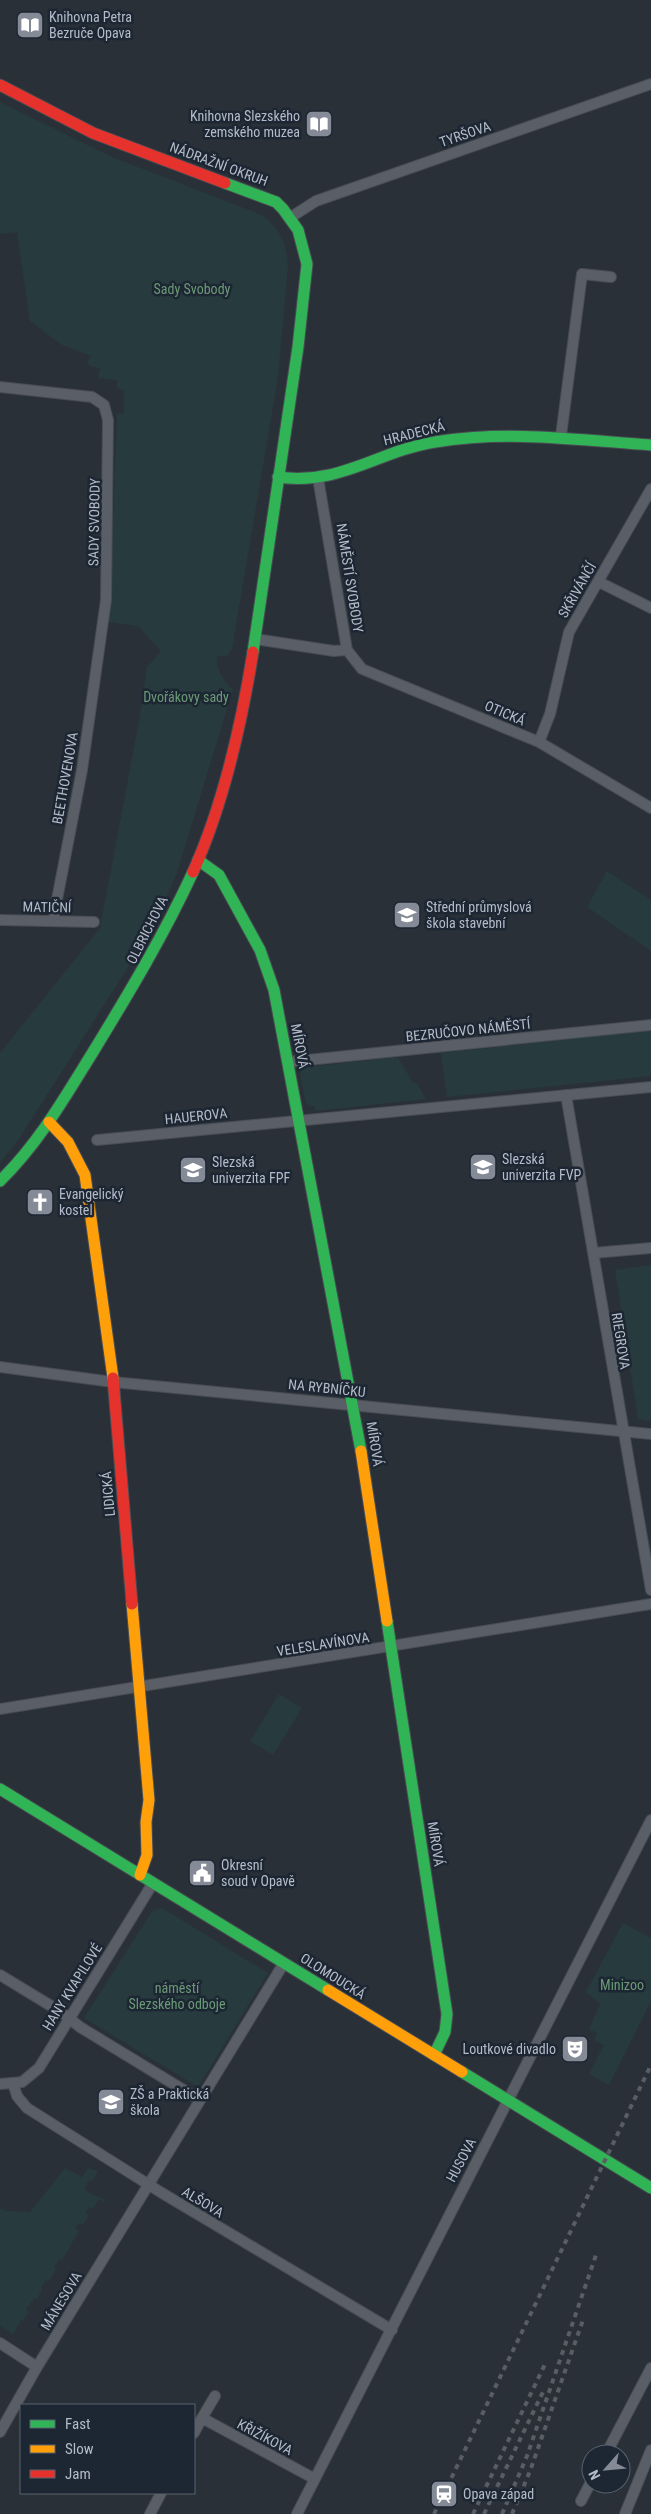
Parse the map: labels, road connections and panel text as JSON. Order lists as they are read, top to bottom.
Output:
{
  "streets": {
    "main road": [
      "NÁDRAŽNÍ OKRUH",
      "HRADECKÁ",
      "OLBRICHOVA",
      "MÍROVÁ",
      "LIDICKÁ",
      "OLOMOUCKÁ"
    ],
    "street": [
      "TYRŠOVA",
      "SADY SVOBODY",
      "NÁMĚSTÍ SVOBODY",
      "SKŘIVÁNČÍ",
      "OTICKÁ",
      "BEETHOVENOVA",
      "MATIČNÍ",
      "BEZRUČOVO NÁMĚSTÍ",
      "HAUEROVA",
      "RIEGROVA",
      "NA RYBNÍČKU",
      "VELESLAVÍNOVA",
      "HANY KVAPILOVÉ",
      "HUSOVA",
      "ALŠOVA",
      "MÁNESOVA",
      "KŘIŽÍKOVA"
    ]
  },
  "crossings": [
    ["TYRŠOVA", "NÁDRAŽNÍ OKRUH"],
    ["NÁDRAŽNÍ OKRUH", "HRADECKÁ"],
    ["HRADECKÁ", "NÁMĚSTÍ SVOBODY"],
    ["SADY SVOBODY", "BEETHOVENOVA"],
    ["NÁMĚSTÍ SVOBODY", "OTICKÁ"],
    ["NÁMĚSTÍ SVOBODY", "OLBRICHOVA"],
    ["SKŘIVÁNČÍ", "OTICKÁ"],
    ["BEETHOVENOVA", "MATIČNÍ"],
    ["OLBRICHOVA", "MÍROVÁ"],
    ["OLBRICHOVA", "LIDICKÁ"],
    ["BEZRUČOVO NÁMĚSTÍ", "MÍROVÁ"],
    ["MÍROVÁ", "HAUEROVA"],
    ["MÍROVÁ", "NA RYBNÍČKU"],
    ["MÍROVÁ", "VELESLAVÍNOVA"],
    ["MÍROVÁ", "OLOMOUCKÁ"],
    ["RIEGROVA", "NA RYBNÍČKU"],
    ["NA RYBNÍČKU", "LIDICKÁ"],
    ["LIDICKÁ", "VELESLAVÍNOVA"],
    ["LIDICKÁ", "OLOMOUCKÁ"],
    ["OLOMOUCKÁ", "HANY KVAPILOVÉ"],
    ["OLOMOUCKÁ", "HUSOVA"],
    ["HANY KVAPILOVÉ", "ALŠOVA"],
    ["HUSOVA", "ALŠOVA"],
    ["HUSOVA", "KŘIŽÍKOVA"],
    ["ALŠOVA", "MÁNESOVA"]
  ],
  "parks": [
    "Sady Svobody",
    "Dvořákovy sady",
    "Minizoo",
    "náměstí Slezského odboje"
  ],
  "places": {
    "library": ["Knihovna Petra Bezruče Opava", "Knihovna Slezského zemského muzea"],
    "school or university": [
      "Střední průmyslová škola stavební",
      "Slezská univerzita FVP",
      "Slezská univerzita FPF",
      "ZŠ a Praktická škola"
    ],
    "church": ["Evangelický kostel"],
    "public building": ["Okresní soud v Opavě"],
    "theatre": ["Loutkové divadlo"],
    "station": ["Opava západ"]
  },
  "legend": ["Fast", "Slow", "Jam"],
  "north": "bottom left"
}
